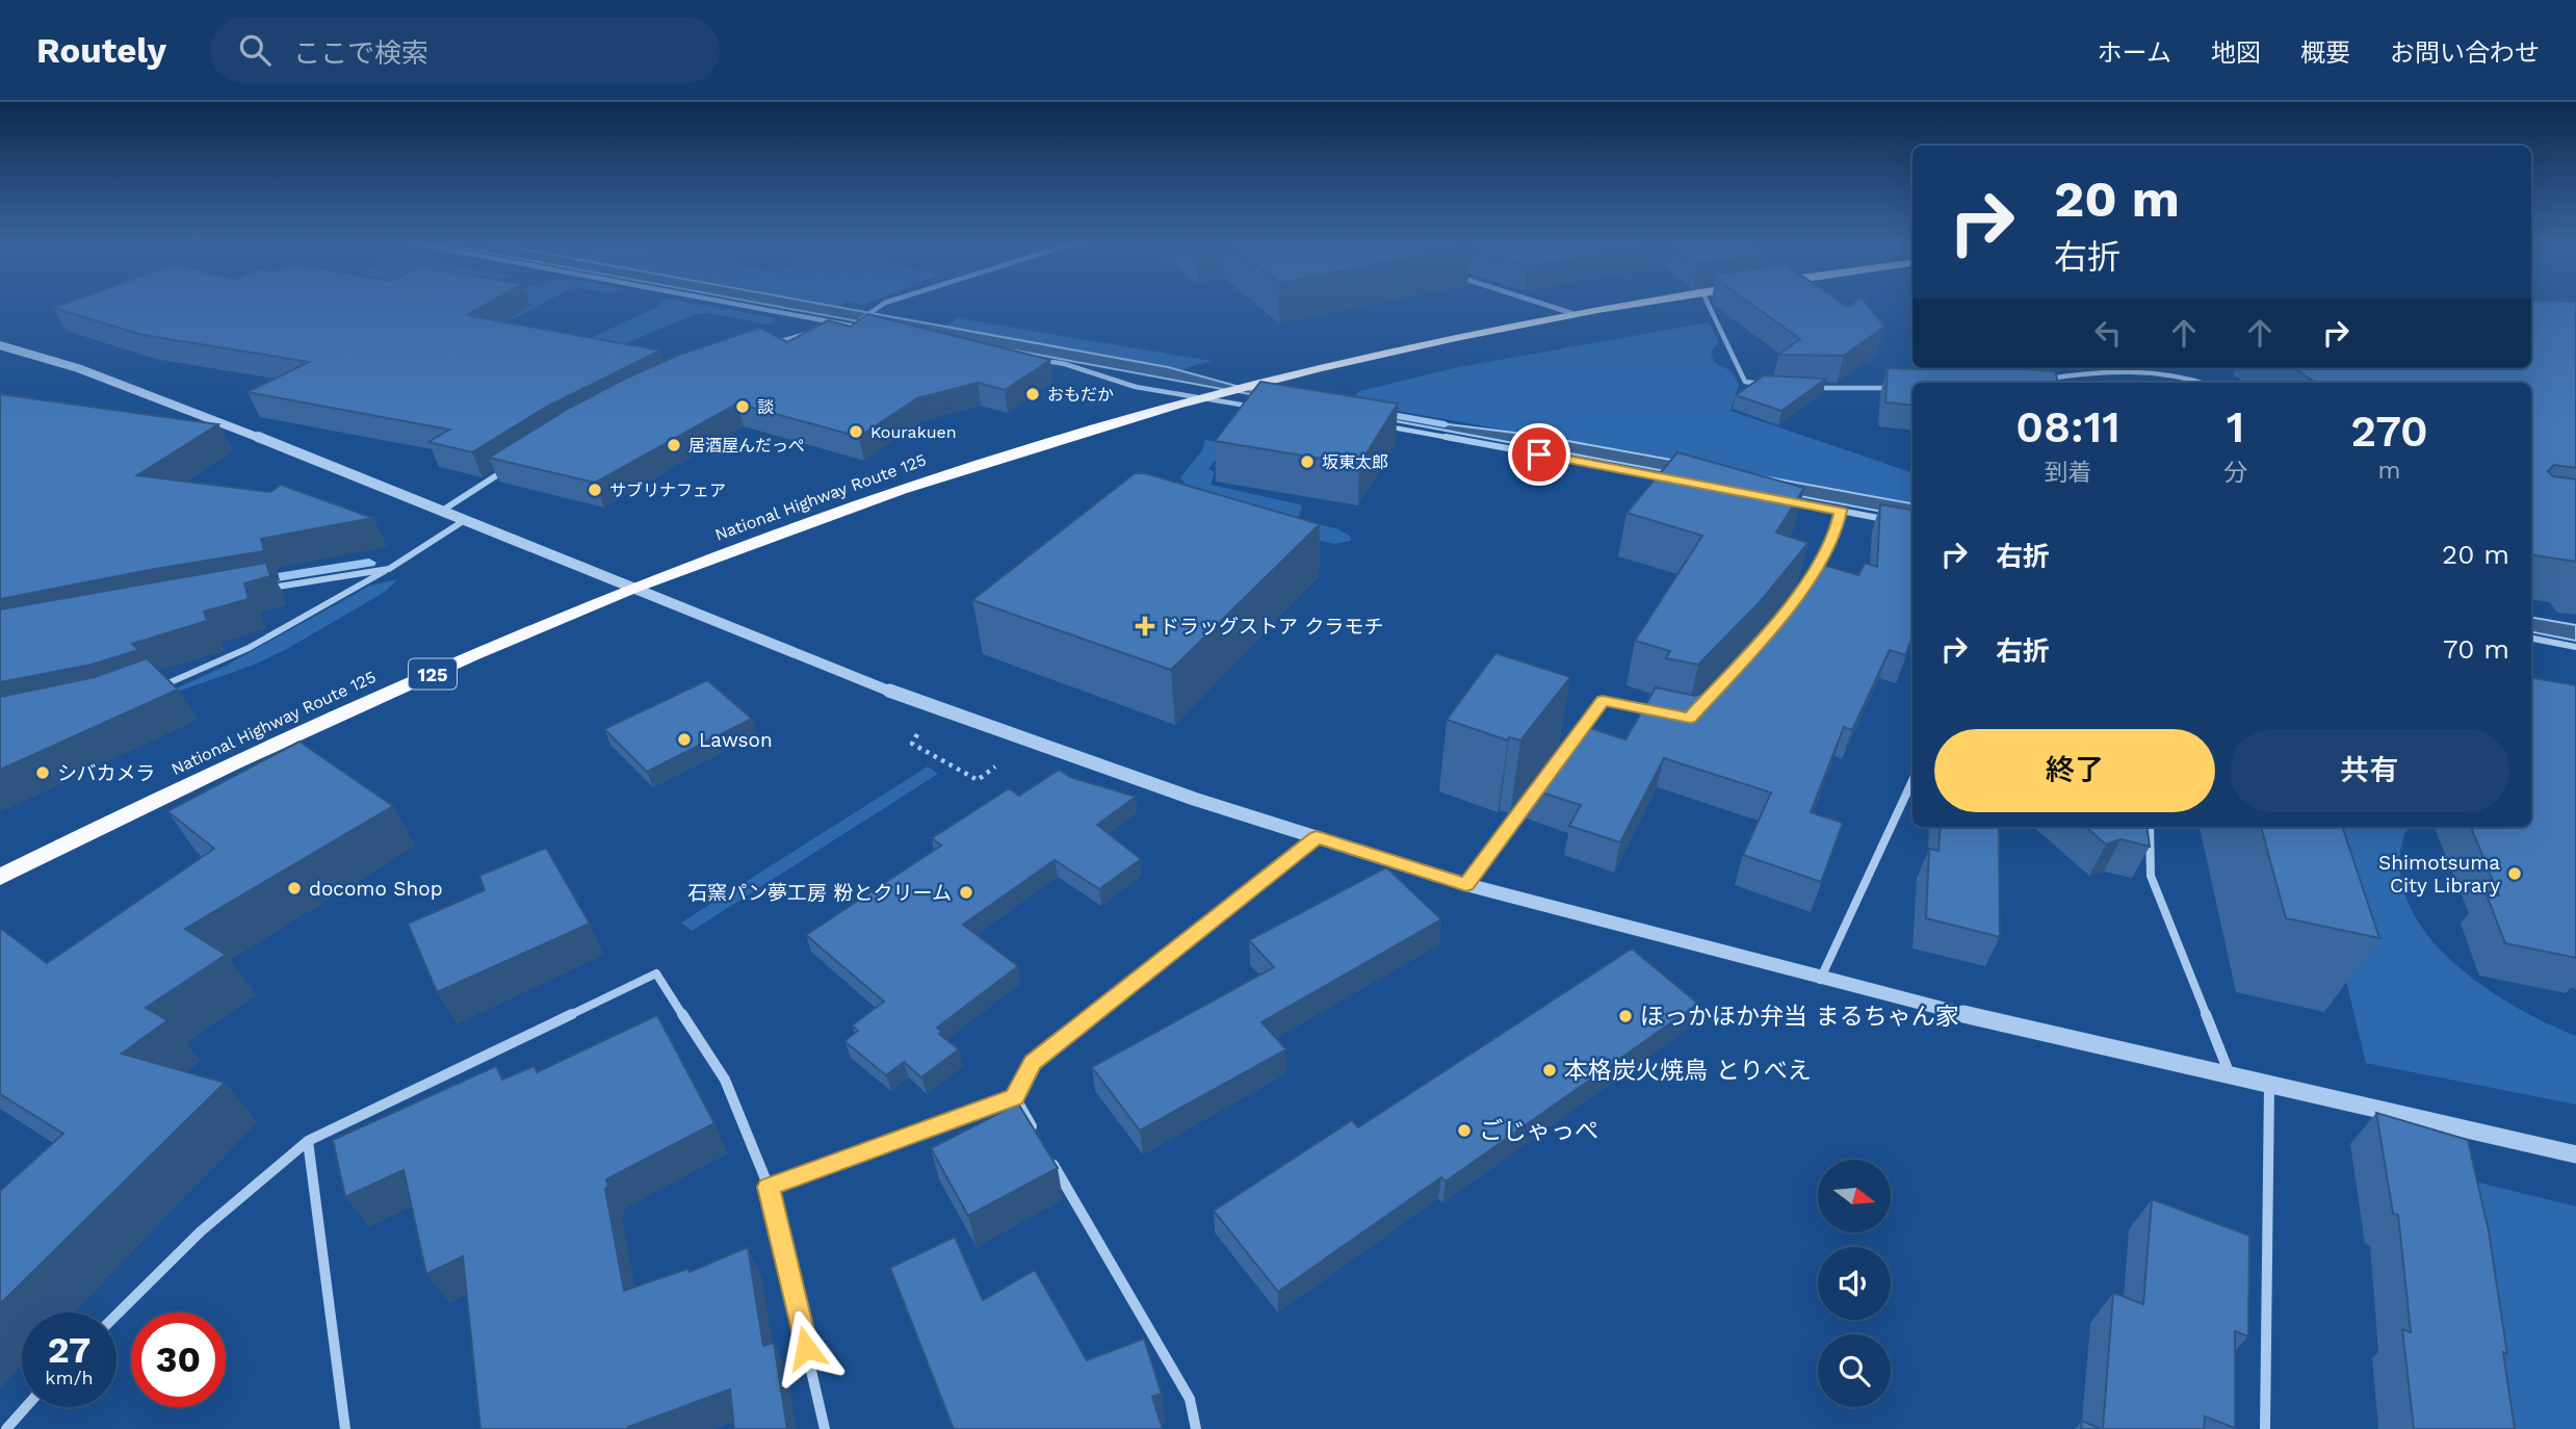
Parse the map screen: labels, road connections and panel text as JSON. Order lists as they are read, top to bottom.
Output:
{
  "streets": {
    "highway": ["National Highway Route 125", "125"]
  },
  "places": {
    "other": [
      "おもだか",
      "談",
      "Kourakuen",
      "居酒屋んだっぺ",
      "坂東太郎",
      "サブリナフェア",
      "Lawson",
      "シバカメラ",
      "Shimotsuma City Library",
      "docomo Shop",
      "石窯パン夢工房 粉とクリーム",
      "ほっかほか弁当 まるちゃん家",
      "本格炭火焼鳥 とりべえ",
      "ごじゃっぺ"
    ],
    "health": ["ドラッグストア クラモチ"]
  },
  "north": "right",
  "page": {
    "header": "Routely",
    "search": "ここで検索",
    "nav": [
      "ホーム",
      "地図",
      "概要",
      "お問い合わせ"
    ],
    "turn": ["20 m", "右折"],
    "eta": [
      "08:11",
      "到着",
      "1",
      "分",
      "270",
      "m"
    ],
    "list": [
      {
        "name": "右折",
        "value": "20 m"
      },
      {
        "name": "右折",
        "value": "70 m"
      }
    ],
    "buttons": ["終了", "共有"],
    "speed": "27 km/h",
    "limit": "30"
  }
}
